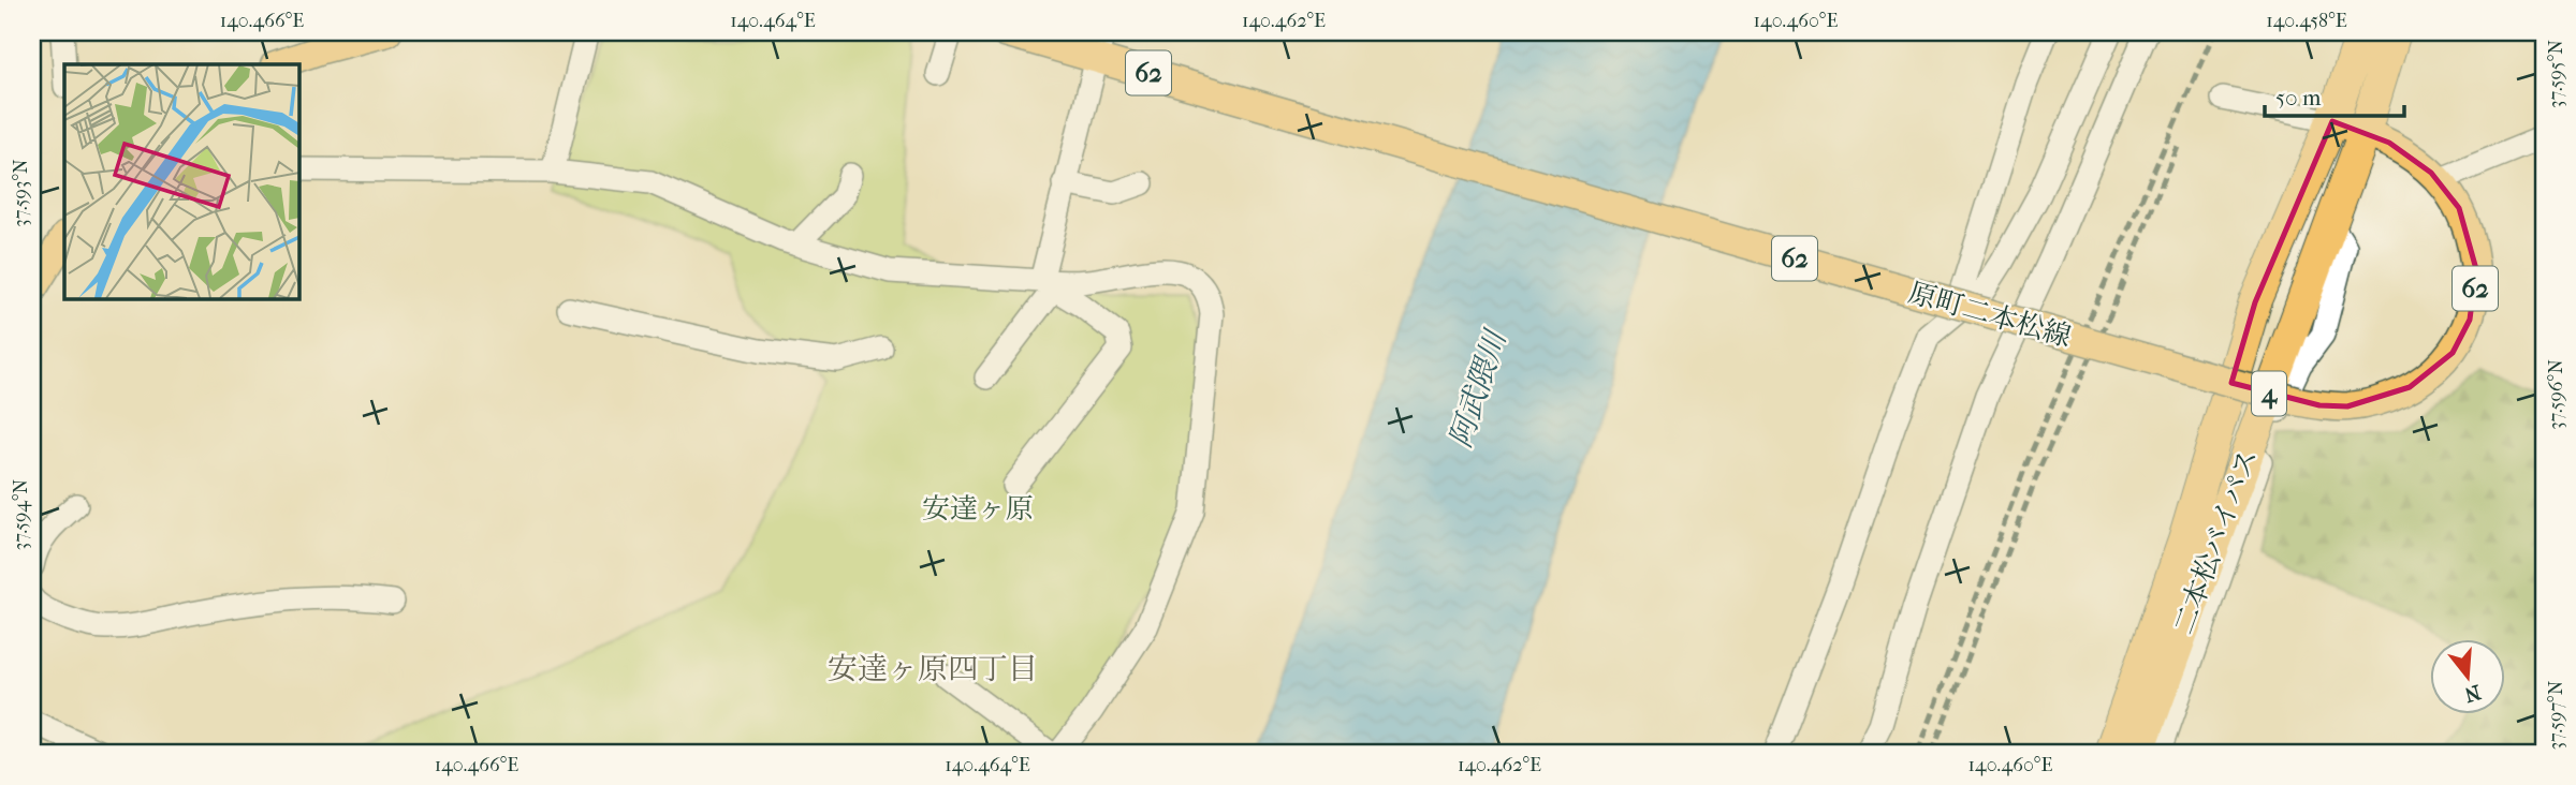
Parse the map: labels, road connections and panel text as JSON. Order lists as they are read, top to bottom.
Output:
{
  "streets": {
    "highway": ["4", "二本松バイパス"],
    "main road": ["62", "原町二本松線"]
  },
  "crossings": [
    ["原町二本松線", "二本松バイパス"]
  ],
  "districts": ["安達ヶ原四丁目"],
  "water": ["阿武隈川"],
  "parks": ["安達ヶ原"],
  "scale_bar": "50 m",
  "north": "bottom",
  "coordinates": [
    "140.466°E",
    "140.464°E",
    "140.462°E",
    "140.460°E",
    "140.458°E",
    "37.595°N",
    "37.593°N",
    "37.596°N",
    "37.594°N",
    "37.597°N"
  ]
}
